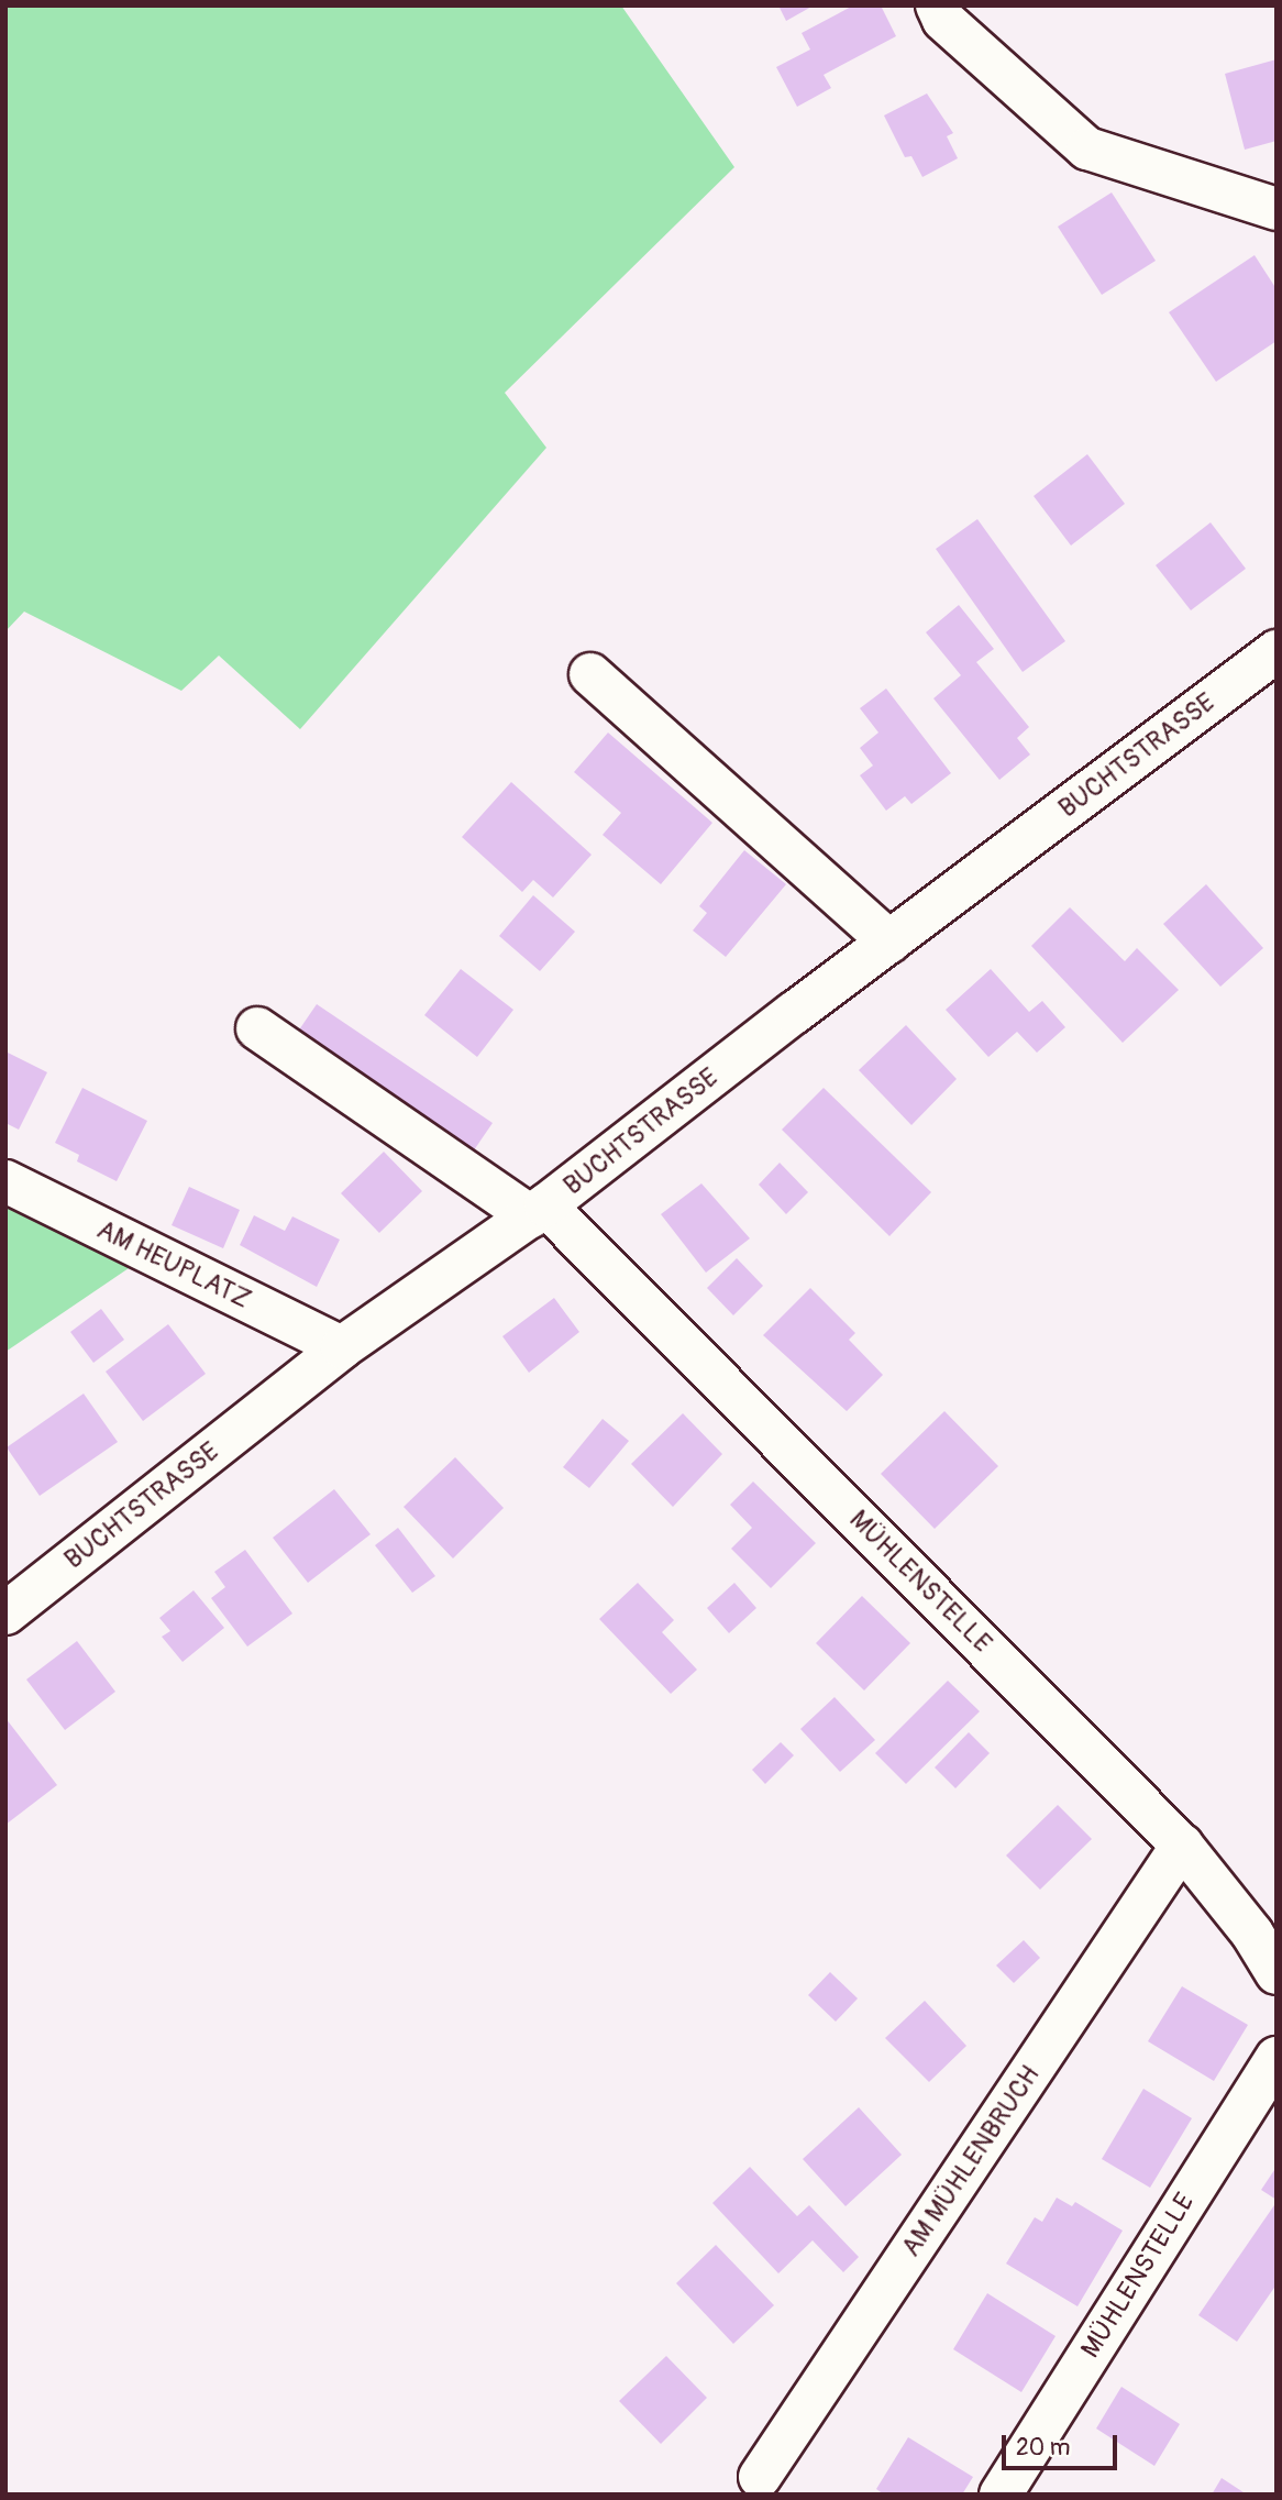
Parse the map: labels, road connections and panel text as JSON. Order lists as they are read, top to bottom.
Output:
{
  "streets": {
    "street": [
      "BUCHTSTRASSE",
      "AM HEUPLATZ",
      "MÜHLENSTELLE",
      "AM MÜHLENBRUCH"
    ]
  },
  "crossings": [
    ["BUCHTSTRASSE", "AM HEUPLATZ"],
    ["BUCHTSTRASSE", "MÜHLENSTELLE"],
    ["MÜHLENSTELLE", "AM MÜHLENBRUCH"]
  ],
  "scale_bar": "20 m"
}
